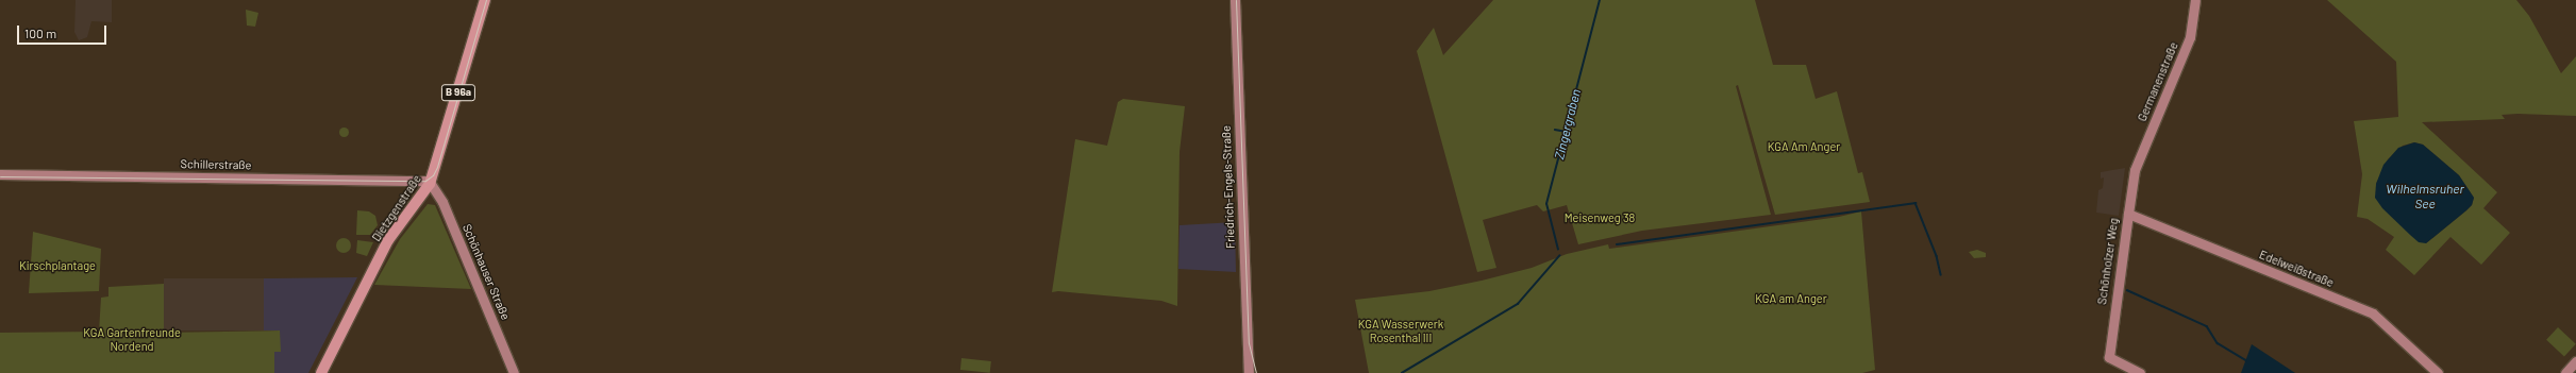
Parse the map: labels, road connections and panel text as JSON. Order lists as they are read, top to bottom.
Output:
{
  "streets": {
    "main road": ["B 96a", "Dietzgenstraße"],
    "street": [
      "Germanenstraße",
      "Schillerstraße",
      "Friedrich-Engels-Straße",
      "Schönholzer Weg",
      "Edelweißstraße",
      "Schönhauser Straße"
    ]
  },
  "crossings": [
    ["Germanenstraße", "Schönholzer Weg"],
    ["Schillerstraße", "Dietzgenstraße"],
    ["Schillerstraße", "Schönhauser Straße"],
    ["Dietzgenstraße", "Schönhauser Straße"],
    ["Schönholzer Weg", "Edelweißstraße"]
  ],
  "water": ["Zingergraben", "Wilhelmsruher See"],
  "parks": [
    "KGA Am Anger",
    "Meisenweg 38",
    "Kirschplantage",
    "KGA am Anger",
    "KGA Wasserwerk Rosenthal III",
    "KGA Gartenfreunde Nordend"
  ],
  "scale_bar": "100 m"
}
